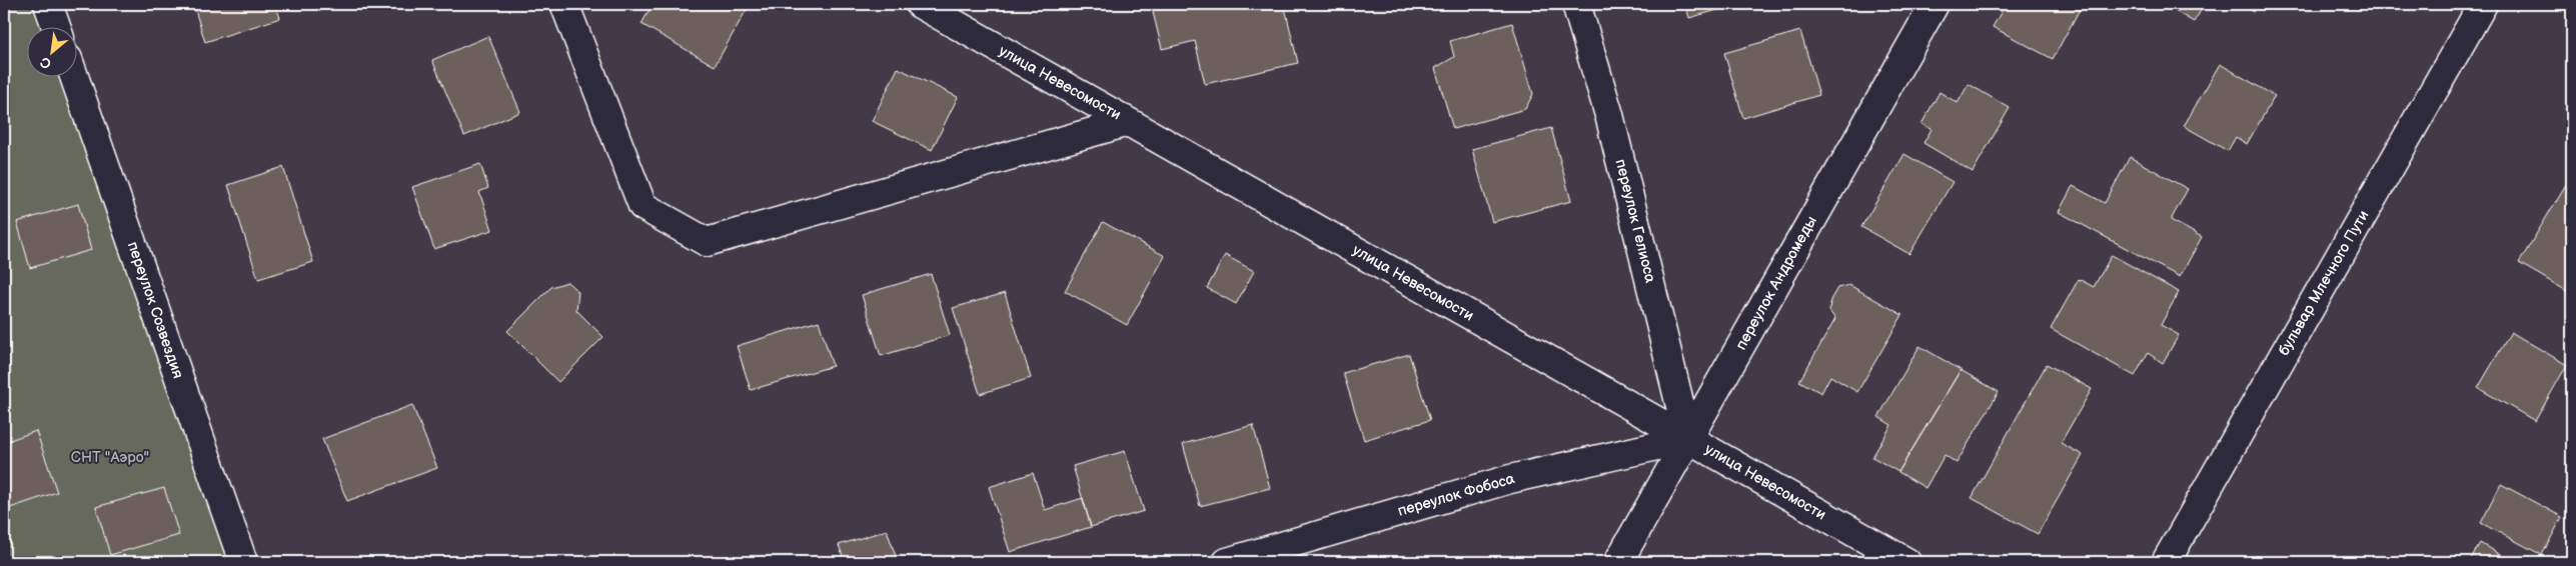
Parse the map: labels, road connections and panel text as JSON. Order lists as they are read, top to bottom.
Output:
{
  "streets": {
    "street": [
      "улица Невесомости",
      "переулок Гелиоса",
      "переулок Андромеды",
      "бульвар Млечного Пути",
      "переулок Созвездия",
      "переулок Фобоса"
    ]
  },
  "crossings": [
    ["улица Невесомости", "переулок Гелиоса"],
    ["улица Невесомости", "переулок Андромеды"],
    ["улица Невесомости", "переулок Фобоса"],
    ["переулок Гелиоса", "переулок Андромеды"],
    ["переулок Гелиоса", "переулок Фобоса"],
    ["переулок Андромеды", "переулок Фобоса"]
  ],
  "parks": ["СНТ \"Аэро\""],
  "north": "bottom left"
}
